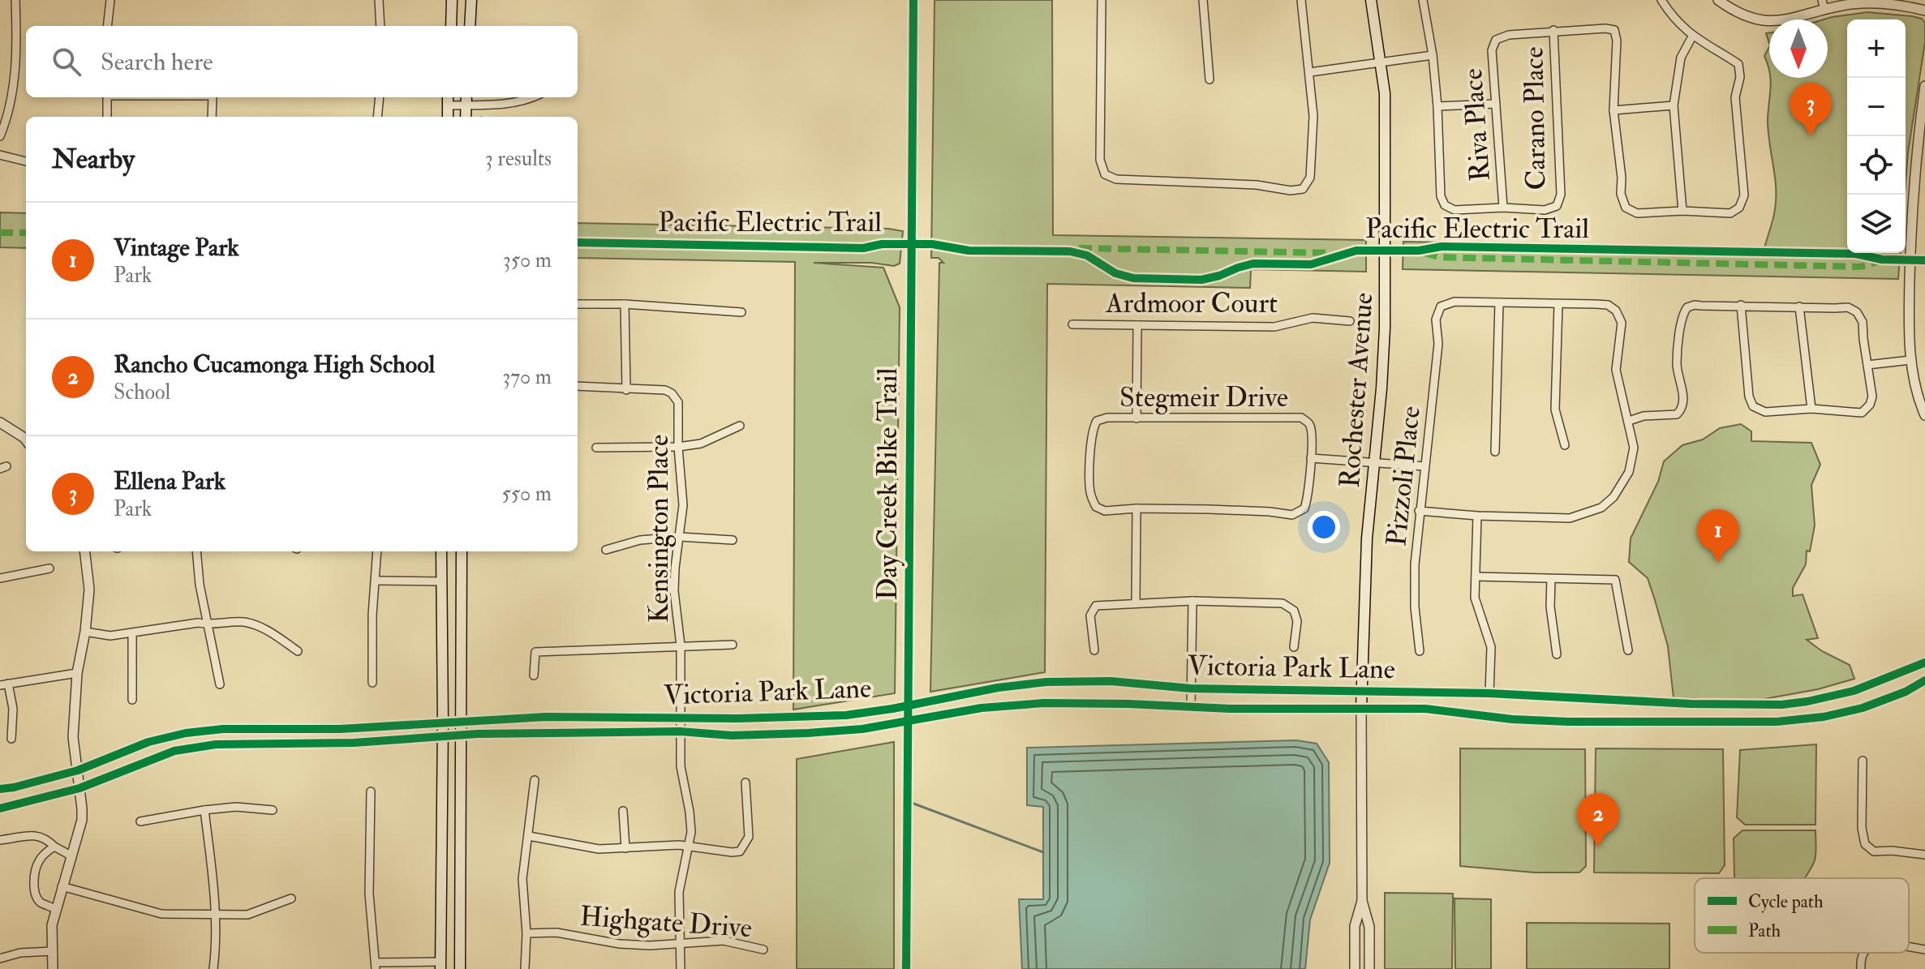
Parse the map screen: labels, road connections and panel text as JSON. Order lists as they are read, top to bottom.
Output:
{
  "streets": {
    "main road": ["Rochester Avenue"],
    "street": [
      "Carano Place",
      "Riva Place",
      "Ardmoor Court",
      "Stegmeir Drive",
      "Pizzoli Place",
      "Kensington Place",
      "Victoria Park Lane",
      "Highgate Drive"
    ],
    "cycle path": ["Pacific Electric Trail", "Day Creek Bike Trail"]
  },
  "crossings": [
    ["Carano Place", "Riva Place"],
    ["Rochester Avenue", "Victoria Park Lane"],
    ["Kensington Place", "Victoria Park Lane"],
    ["Kensington Place", "Highgate Drive"]
  ],
  "legend": ["Cycle path", "Path"],
  "north": "bottom",
  "page": {
    "map_buttons": ["+", "−"],
    "search": "Search here",
    "pins": ["3", "1", "2"],
    "heading": ["Nearby", "3 results"],
    "list": [
      {
        "mark": "1",
        "name": "Vintage Park",
        "note": "Park",
        "value": "350 m"
      },
      {
        "mark": "2",
        "name": "Rancho Cucamonga High School",
        "note": "School",
        "value": "370 m"
      },
      {
        "mark": "3",
        "name": "Ellena Park",
        "note": "Park",
        "value": "550 m"
      }
    ]
  }
}
